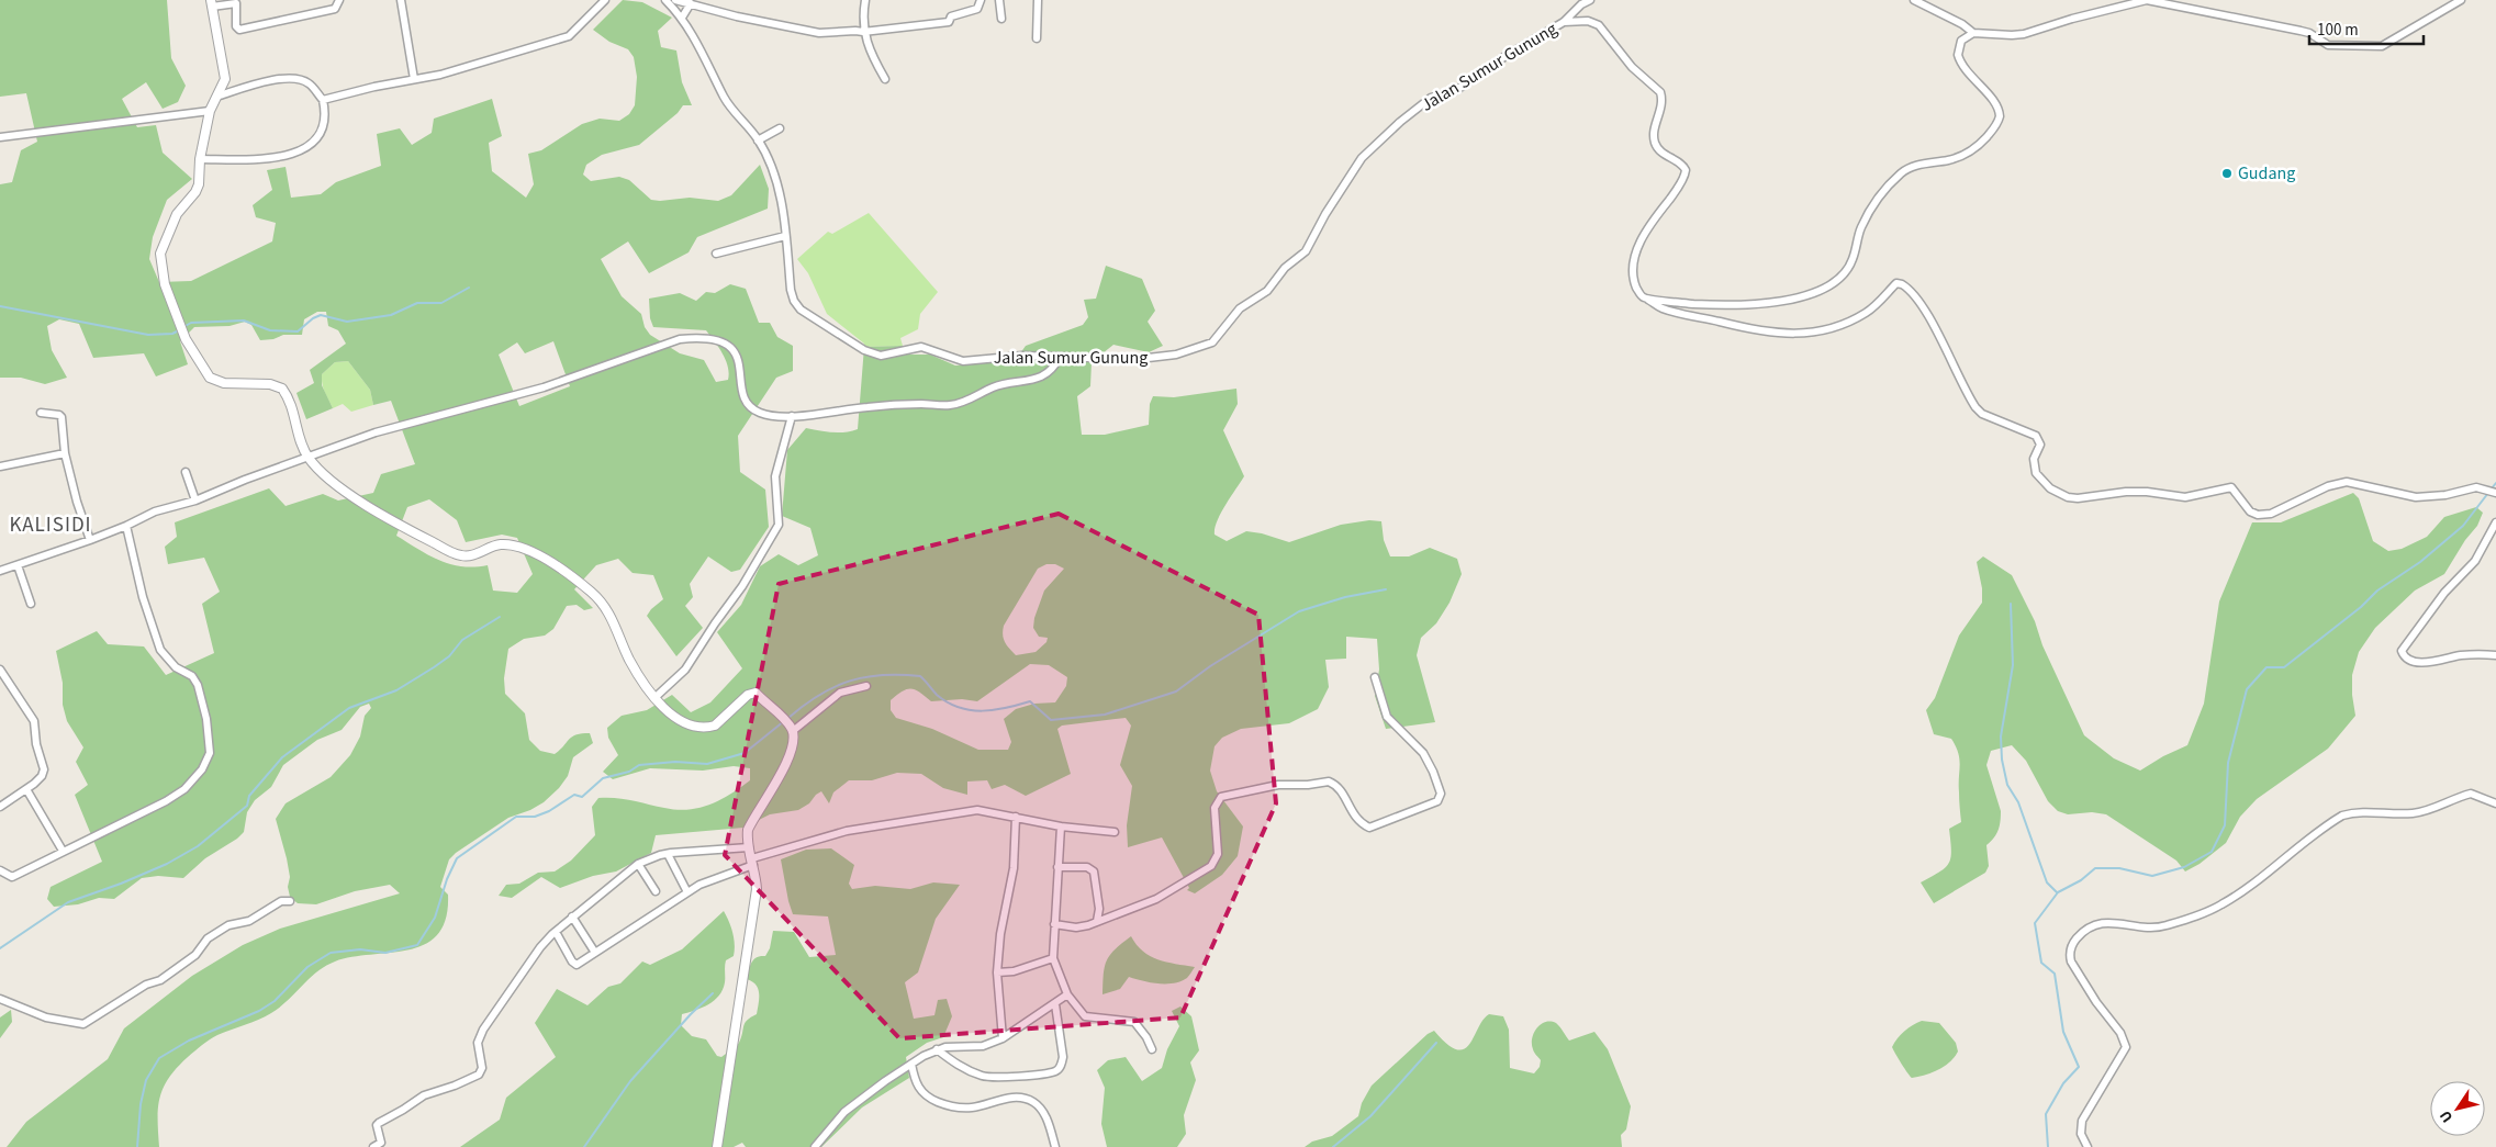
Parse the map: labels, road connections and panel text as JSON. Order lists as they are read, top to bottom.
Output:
{
  "streets": {
    "street": ["Jalan Sumur Gunung"]
  },
  "districts": ["KALISIDI"],
  "places": ["Gudang"],
  "scale_bar": "100 m",
  "north": "bottom left"
}
